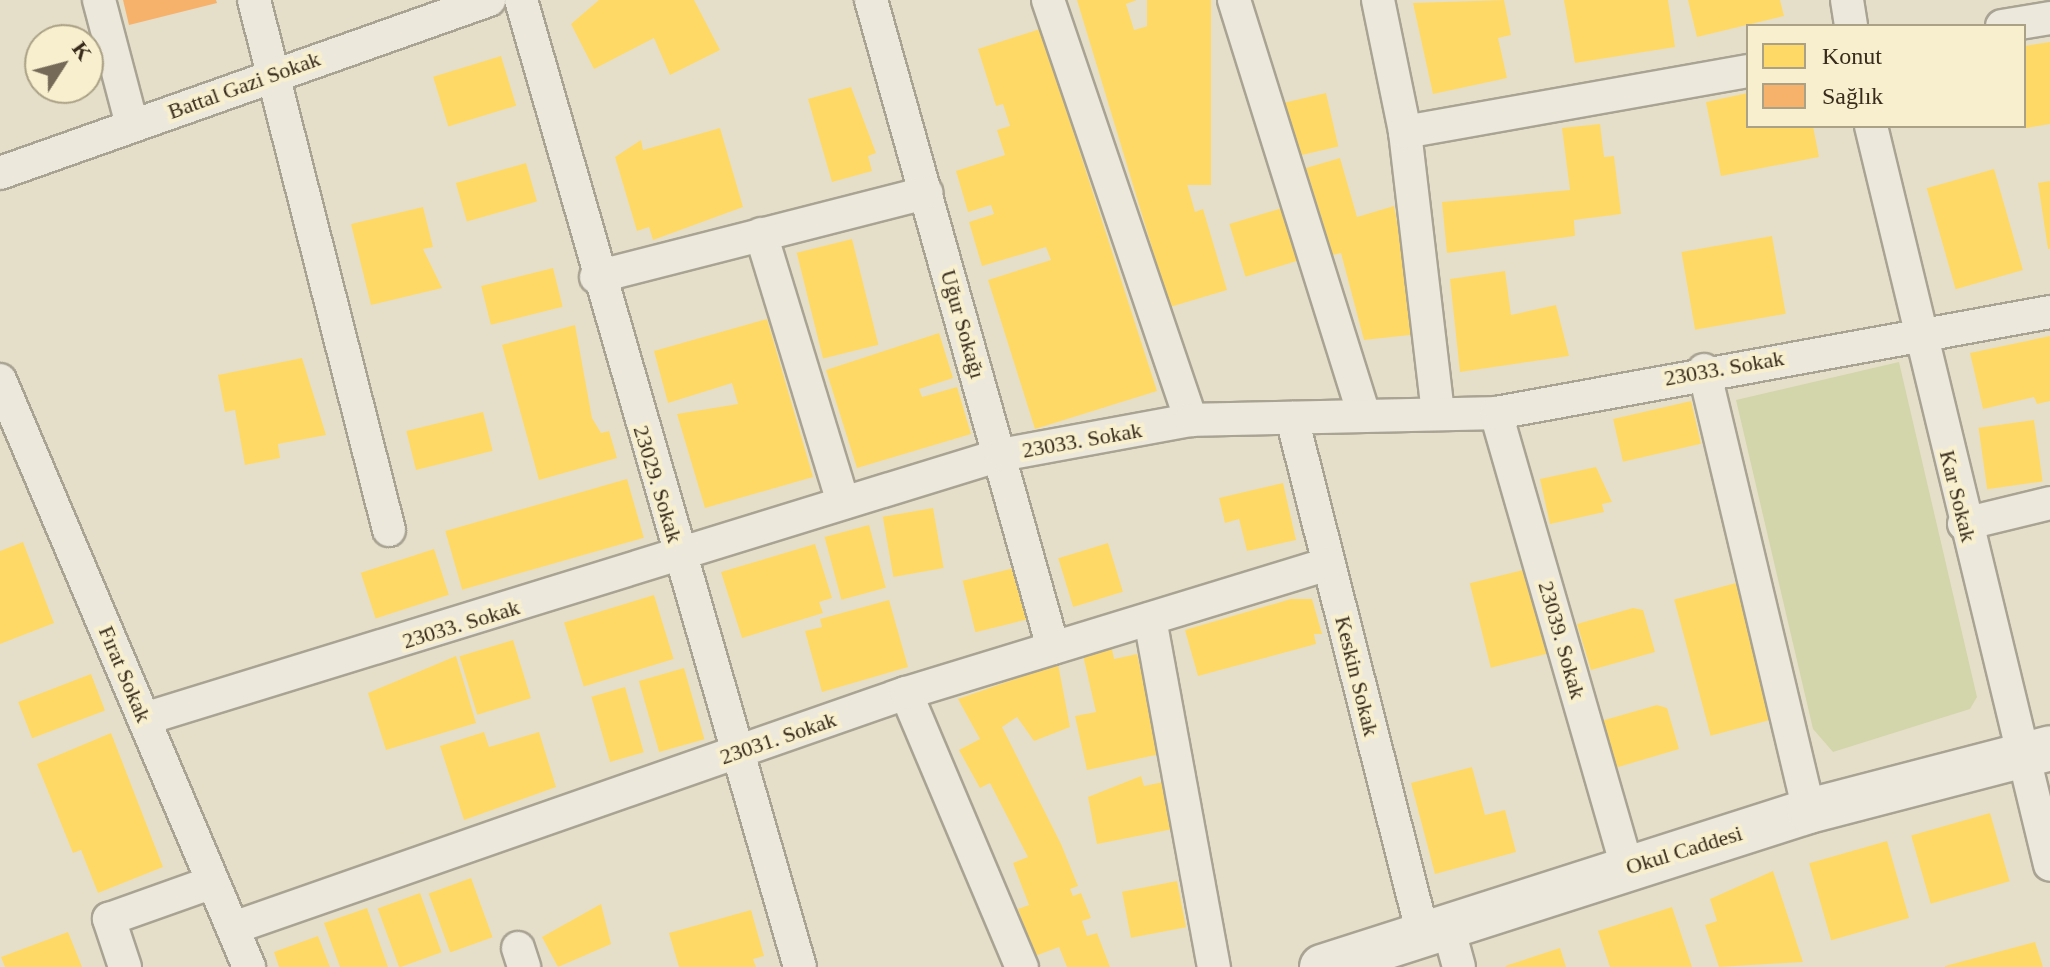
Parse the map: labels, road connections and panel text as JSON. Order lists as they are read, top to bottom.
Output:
{
  "streets": {
    "main road": ["Okul Caddesi"],
    "street": [
      "Battal Gazi Sokak",
      "Uğur Sokağı",
      "23033. Sokak",
      "23029. Sokak",
      "Kar Sokak",
      "23039. Sokak",
      "Fırat Sokak",
      "Keskin Sokak",
      "23031. Sokak"
    ]
  },
  "crossings": [
    ["Uğur Sokağı", "23033. Sokak"],
    ["Uğur Sokağı", "23031. Sokak"],
    ["23033. Sokak", "23029. Sokak"],
    ["23033. Sokak", "Kar Sokak"],
    ["23033. Sokak", "23039. Sokak"],
    ["23033. Sokak", "Fırat Sokak"],
    ["23033. Sokak", "Keskin Sokak"],
    ["23029. Sokak", "23031. Sokak"],
    ["Kar Sokak", "Okul Caddesi"],
    ["23039. Sokak", "Okul Caddesi"],
    ["Fırat Sokak", "23031. Sokak"],
    ["Keskin Sokak", "23031. Sokak"],
    ["Keskin Sokak", "Okul Caddesi"]
  ],
  "legend": ["Konut", "Sağlık"],
  "north": "top right"
}
